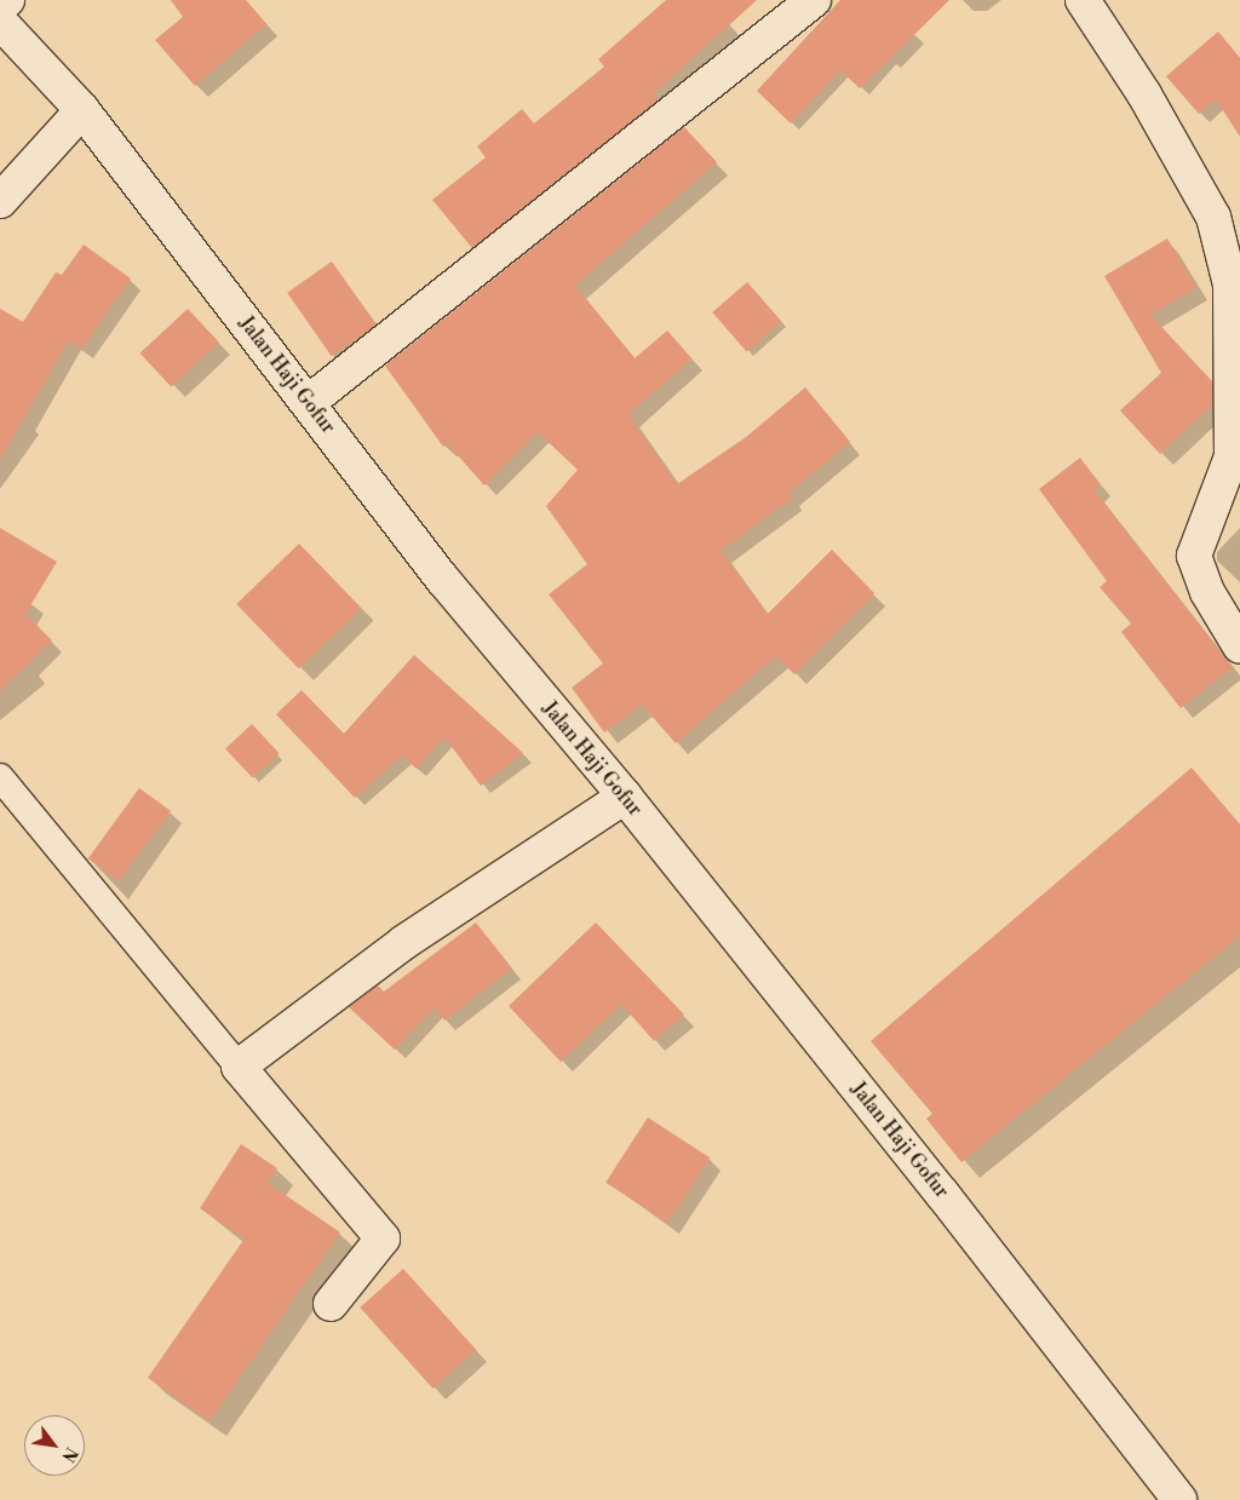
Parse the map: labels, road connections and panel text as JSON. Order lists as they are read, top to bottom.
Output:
{
  "streets": {
    "street": ["Jalan Haji Gofur"]
  },
  "north": "bottom right"
}
